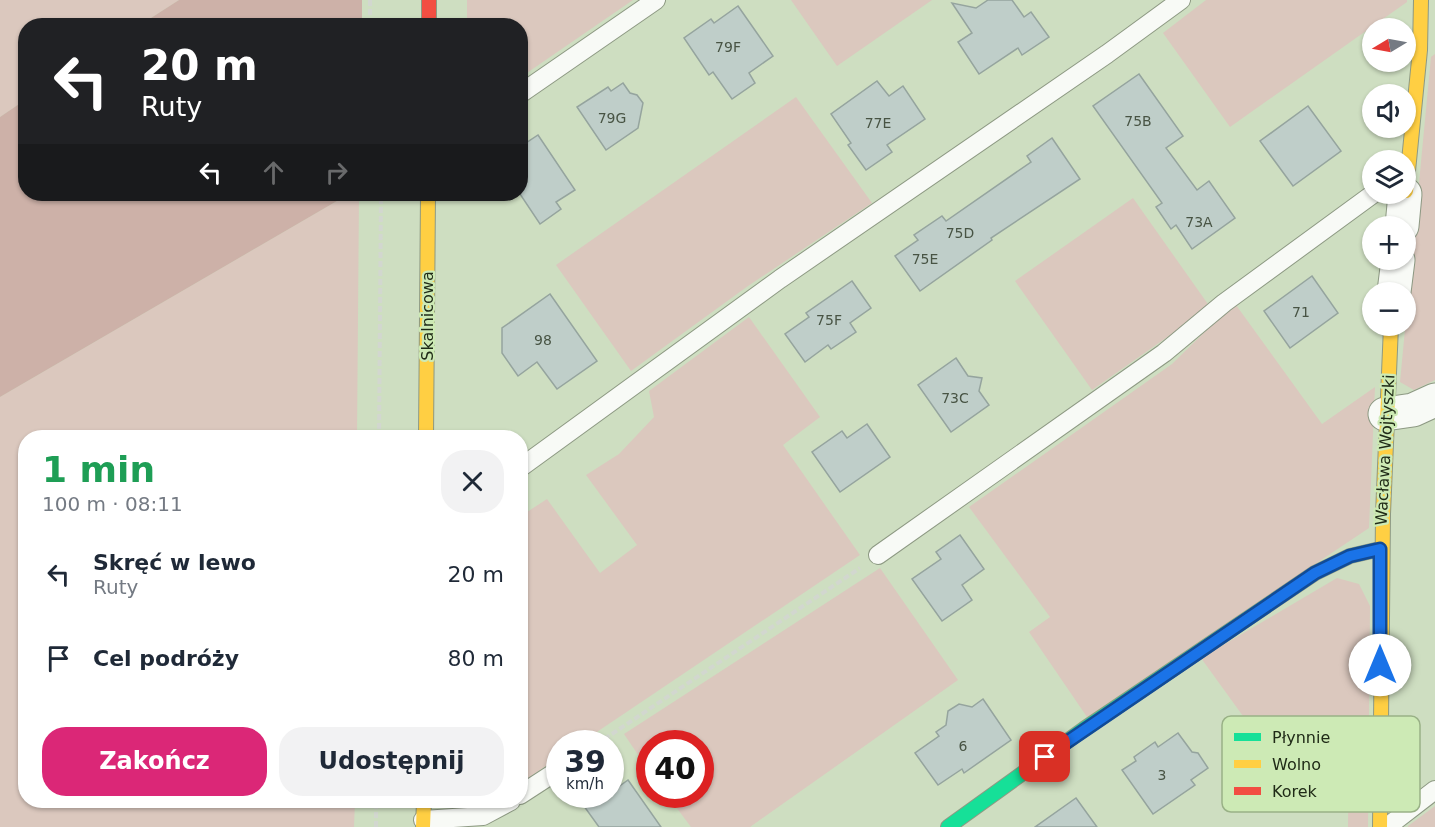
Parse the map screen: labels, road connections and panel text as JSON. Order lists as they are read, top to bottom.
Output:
{
  "streets": {
    "street": ["Skalnicowa", "Wacława Wojtyszki"]
  },
  "house_numbers": [
    "79F",
    "79G",
    "75B",
    "77E",
    "73A",
    "75D",
    "75E",
    "71",
    "75F",
    "98",
    "73C",
    "6",
    "3"
  ],
  "legend": ["Płynnie", "Wolno", "Korek"],
  "north": "left",
  "page": {
    "map_buttons": ["+", "−"],
    "turn": ["20 m", "Ruty"],
    "heading": ["1 min", "100 m · 08:11"],
    "list": [
      {
        "name": "Skręć w lewo",
        "note": "Ruty",
        "value": "20 m"
      },
      {
        "name": "Cel podróży",
        "value": "80 m"
      }
    ],
    "buttons": ["Zakończ", "Udostępnij"],
    "speed": "39 km/h",
    "limit": "40"
  }
}
